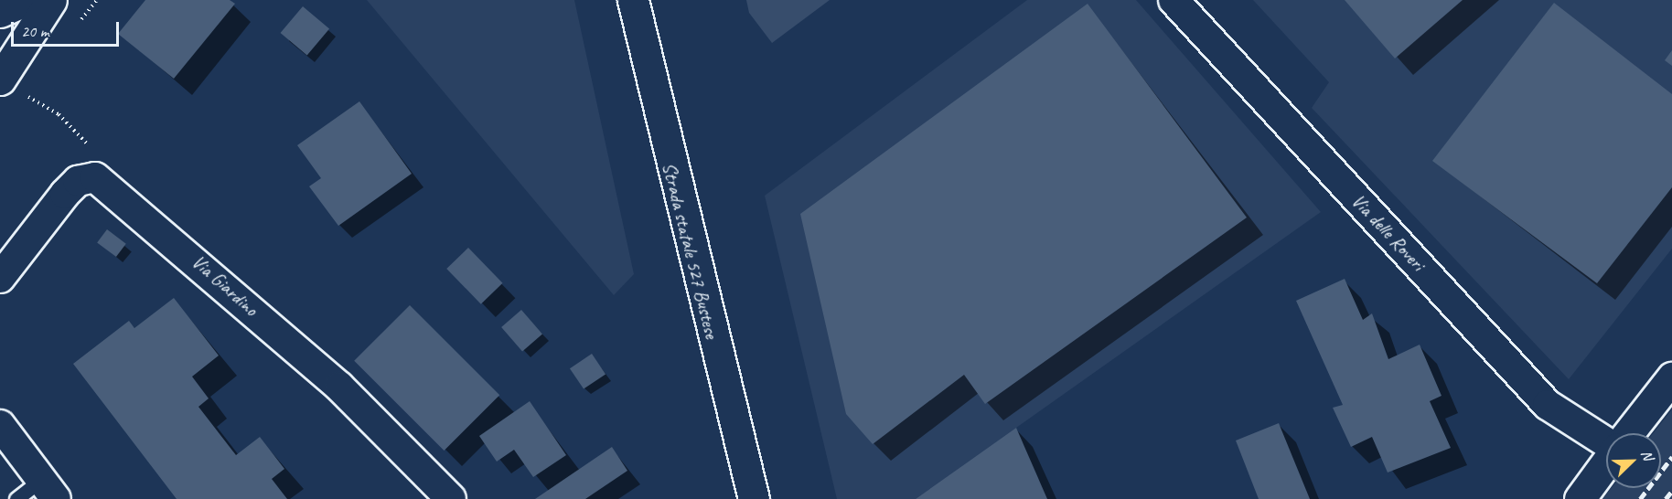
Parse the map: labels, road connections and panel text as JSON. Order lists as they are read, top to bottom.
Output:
{
  "streets": {
    "main road": ["Strada statale 527 Bustese"],
    "street": ["Via delle Roveri", "Via Giardino"]
  },
  "scale_bar": "20 m",
  "north": "top right"
}
